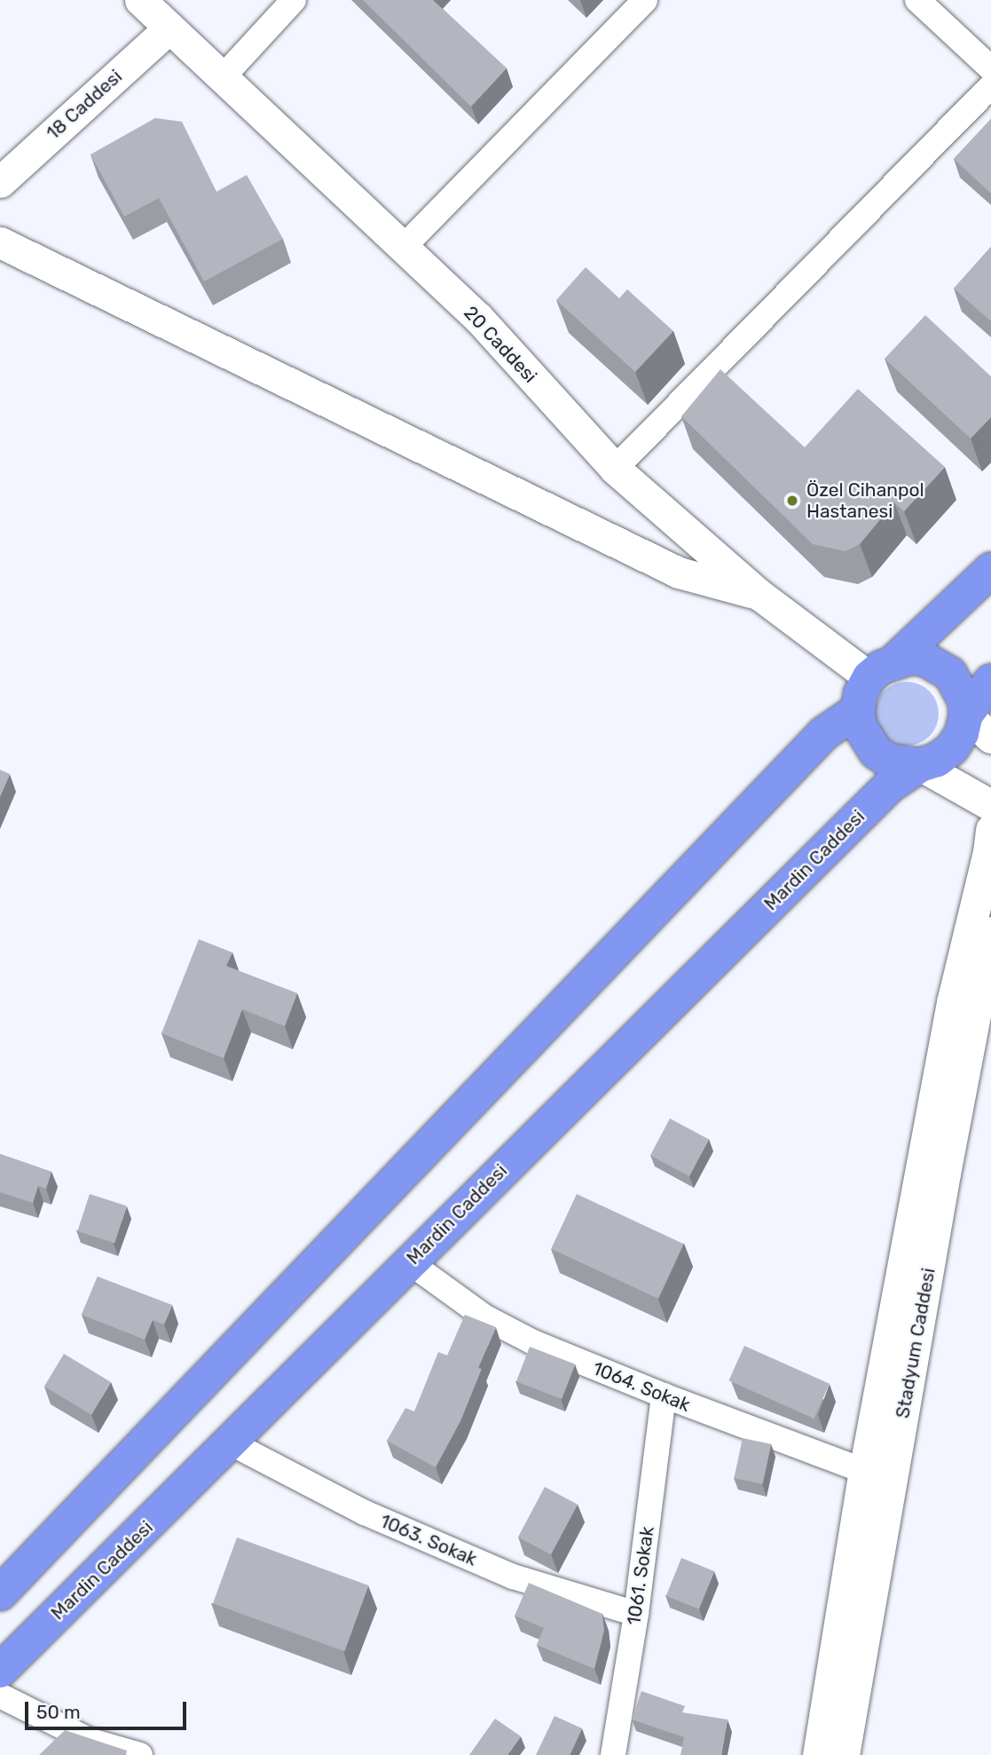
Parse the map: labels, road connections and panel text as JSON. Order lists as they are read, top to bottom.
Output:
{
  "streets": {
    "highway": ["Mardin Caddesi"],
    "street": [
      "18 Caddesi",
      "20 Caddesi",
      "Stadyum Caddesi",
      "1064. Sokak",
      "1063. Sokak",
      "1061. Sokak"
    ]
  },
  "crossings": [
    ["18 Caddesi", "20 Caddesi"],
    ["20 Caddesi", "Mardin Caddesi"],
    ["Mardin Caddesi", "1064. Sokak"],
    ["Mardin Caddesi", "1063. Sokak"],
    ["Stadyum Caddesi", "1064. Sokak"],
    ["1064. Sokak", "1061. Sokak"],
    ["1063. Sokak", "1061. Sokak"]
  ],
  "places": ["Özel Cihanpol Hastanesi"],
  "scale_bar": "50 m"
}
